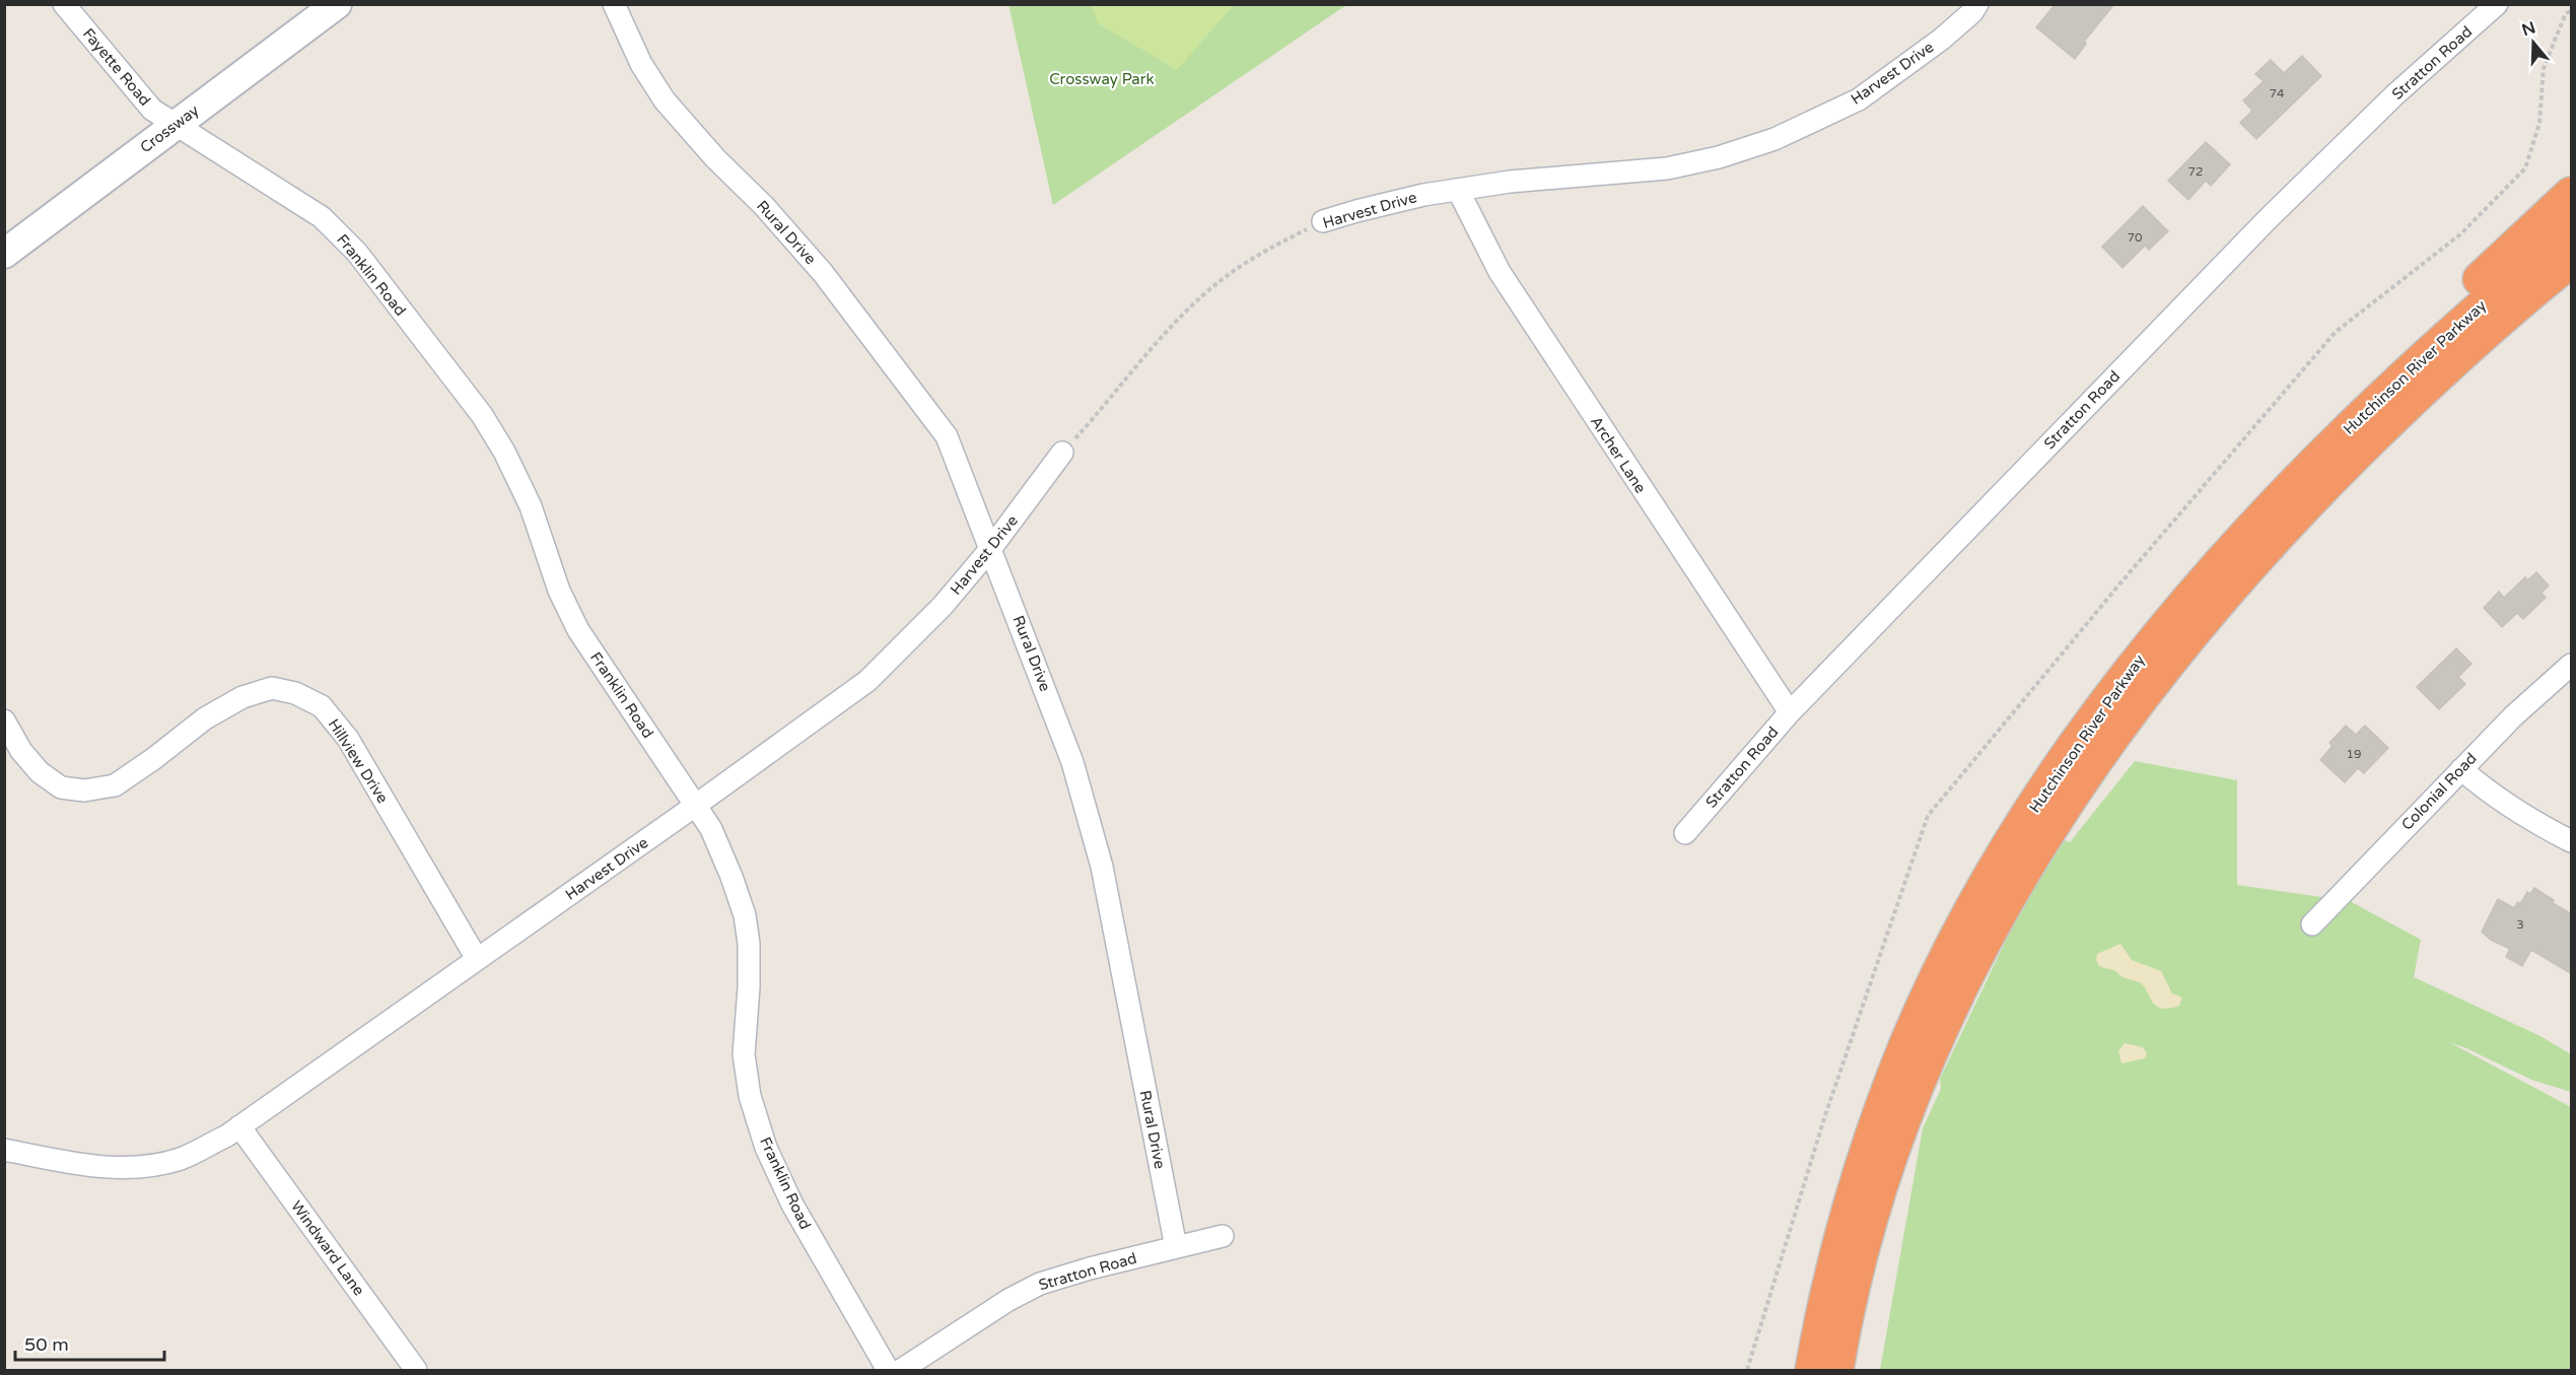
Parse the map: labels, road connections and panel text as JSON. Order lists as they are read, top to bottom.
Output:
{
  "streets": {
    "highway": ["Hutchinson River Parkway"],
    "street": [
      "Stratton Road",
      "Fayette Road",
      "Harvest Drive",
      "Crossway",
      "Rural Drive",
      "Franklin Road",
      "Archer Lane",
      "Hillview Drive",
      "Colonial Road",
      "Windward Lane"
    ]
  },
  "crossings": [
    ["Stratton Road", "Rural Drive"],
    ["Stratton Road", "Archer Lane"],
    ["Fayette Road", "Crossway"],
    ["Fayette Road", "Franklin Road"],
    ["Harvest Drive", "Rural Drive"],
    ["Harvest Drive", "Franklin Road"],
    ["Harvest Drive", "Archer Lane"],
    ["Harvest Drive", "Hillview Drive"],
    ["Harvest Drive", "Windward Lane"],
    ["Crossway", "Franklin Road"]
  ],
  "parks": ["Crossway Park"],
  "house_numbers": [
    "74",
    "72",
    "70",
    "19",
    "3"
  ],
  "scale_bar": "50 m",
  "north": "top"
}
